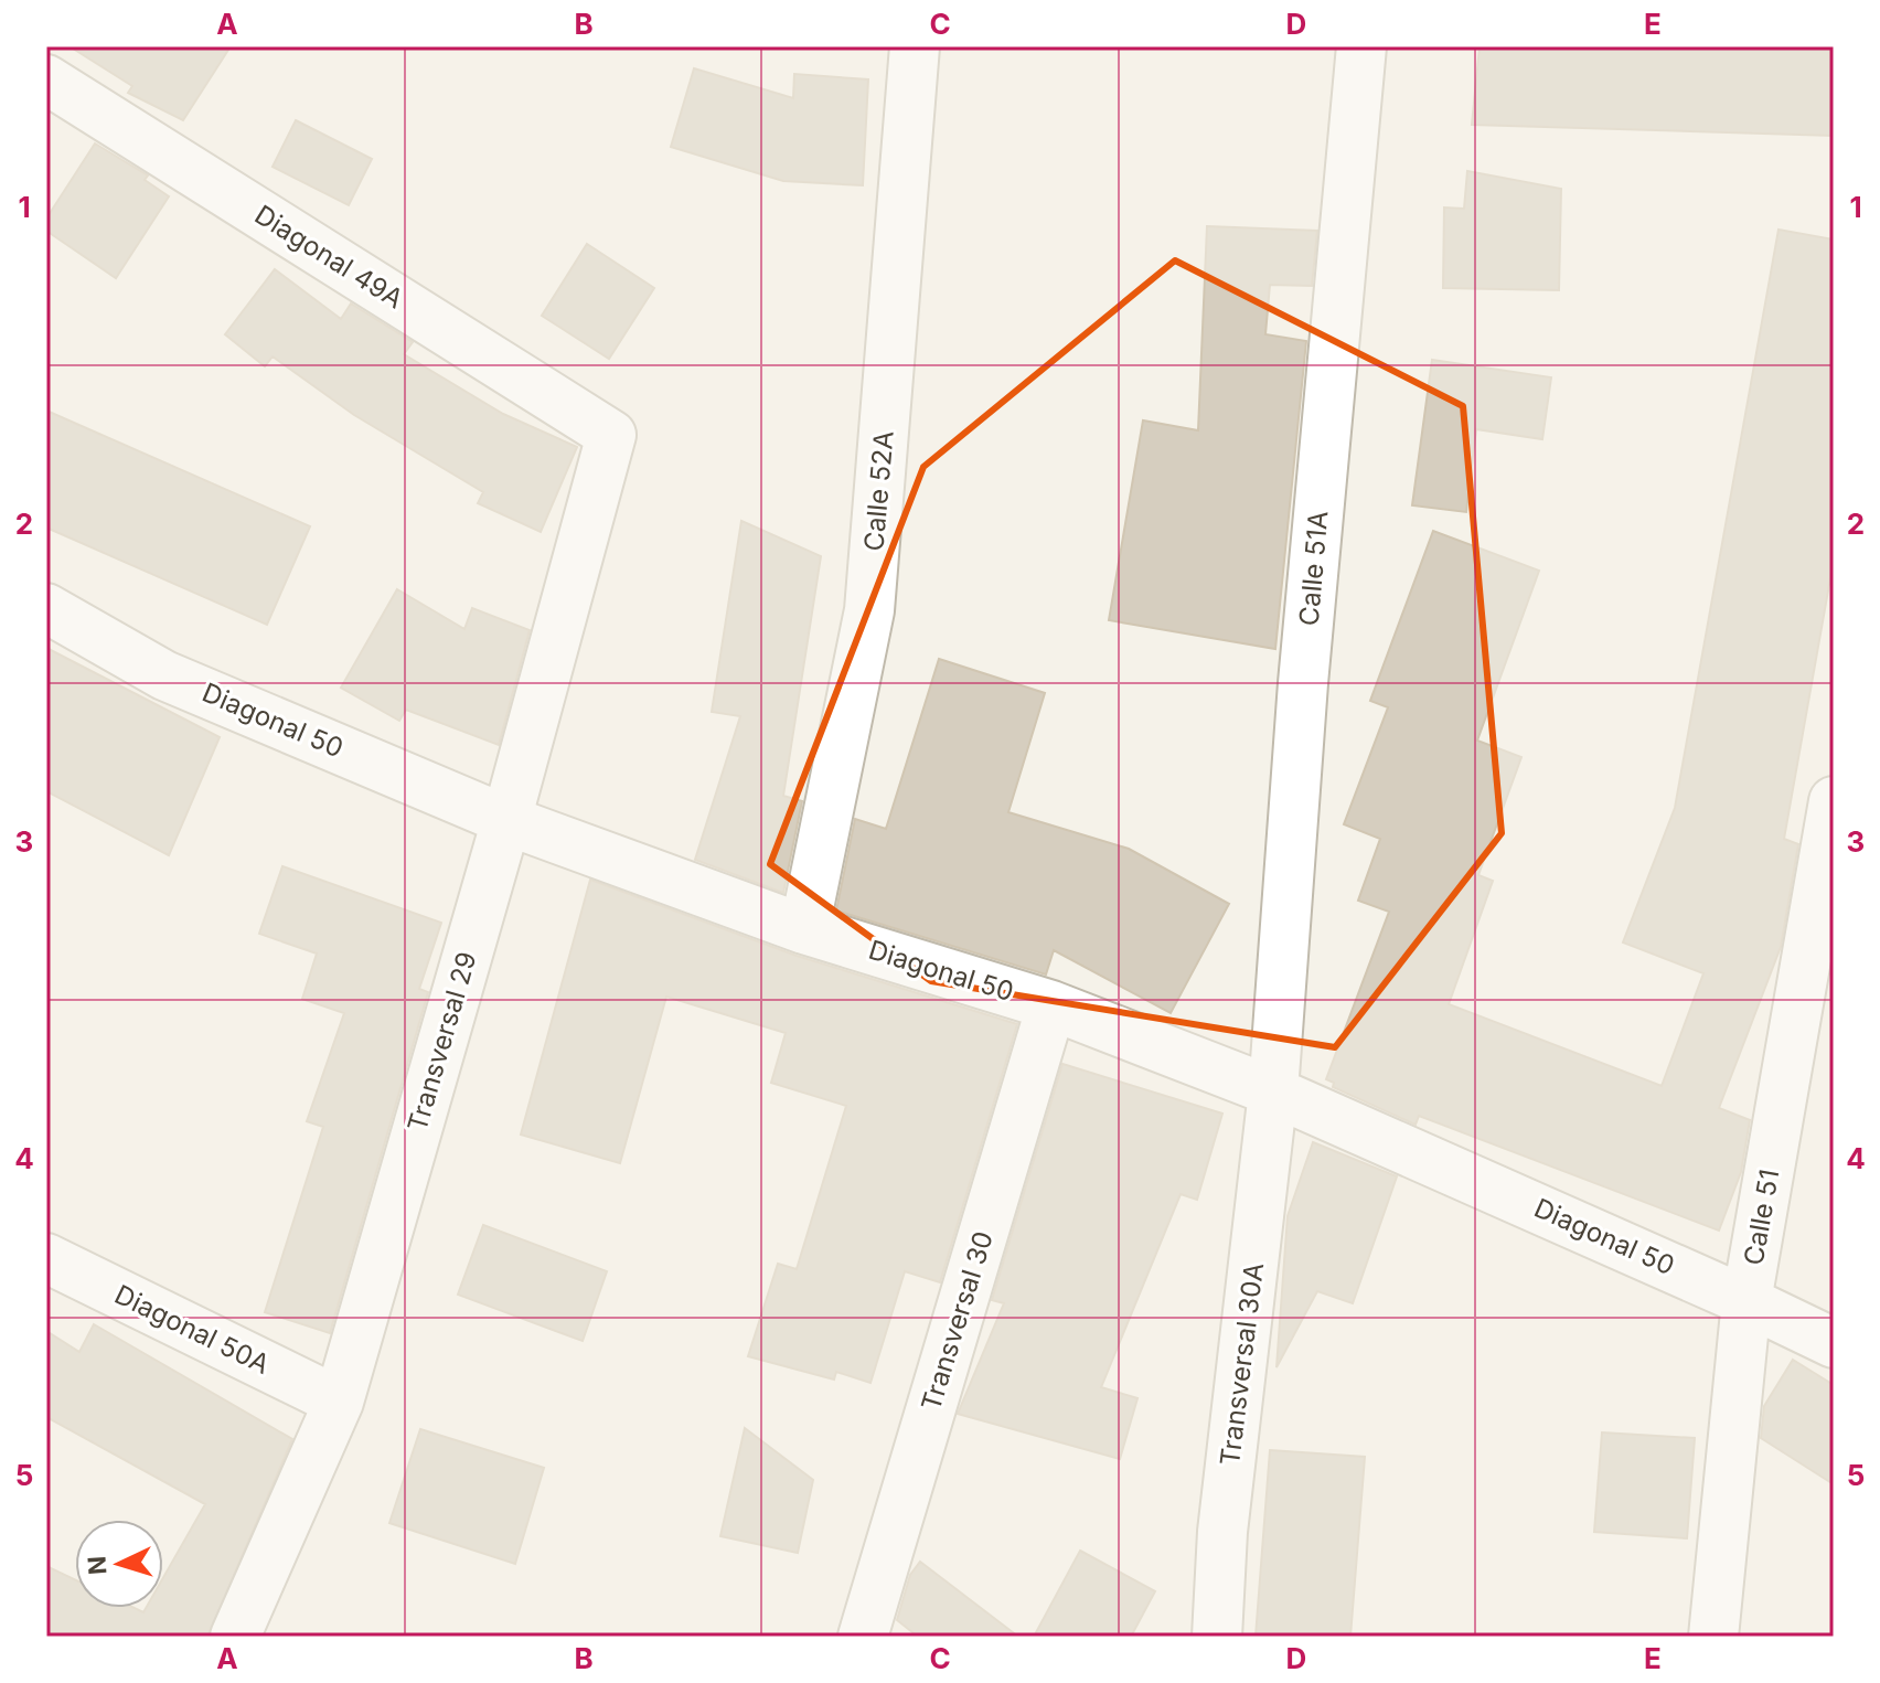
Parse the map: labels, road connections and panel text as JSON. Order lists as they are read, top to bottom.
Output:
{
  "streets": {
    "street": [
      "Diagonal 49A",
      "Calle 52A",
      "Calle 51A",
      "Diagonal 50",
      "Transversal 29",
      "Calle 51",
      "Transversal 30",
      "Diagonal 50A",
      "Transversal 30A"
    ]
  },
  "crossings": [
    ["Diagonal 49A", "Transversal 29"],
    ["Calle 52A", "Diagonal 50"],
    ["Calle 51A", "Diagonal 50"],
    ["Calle 51A", "Transversal 30A"],
    ["Diagonal 50", "Transversal 29"],
    ["Diagonal 50", "Calle 51"],
    ["Diagonal 50", "Transversal 30"],
    ["Diagonal 50", "Transversal 30A"],
    ["Transversal 29", "Diagonal 50A"]
  ],
  "north": "left",
  "grid": {
    "columns": [
      "A",
      "B",
      "C",
      "D",
      "E"
    ],
    "rows": [
      "1",
      "2",
      "3",
      "4",
      "5"
    ]
  }
}
